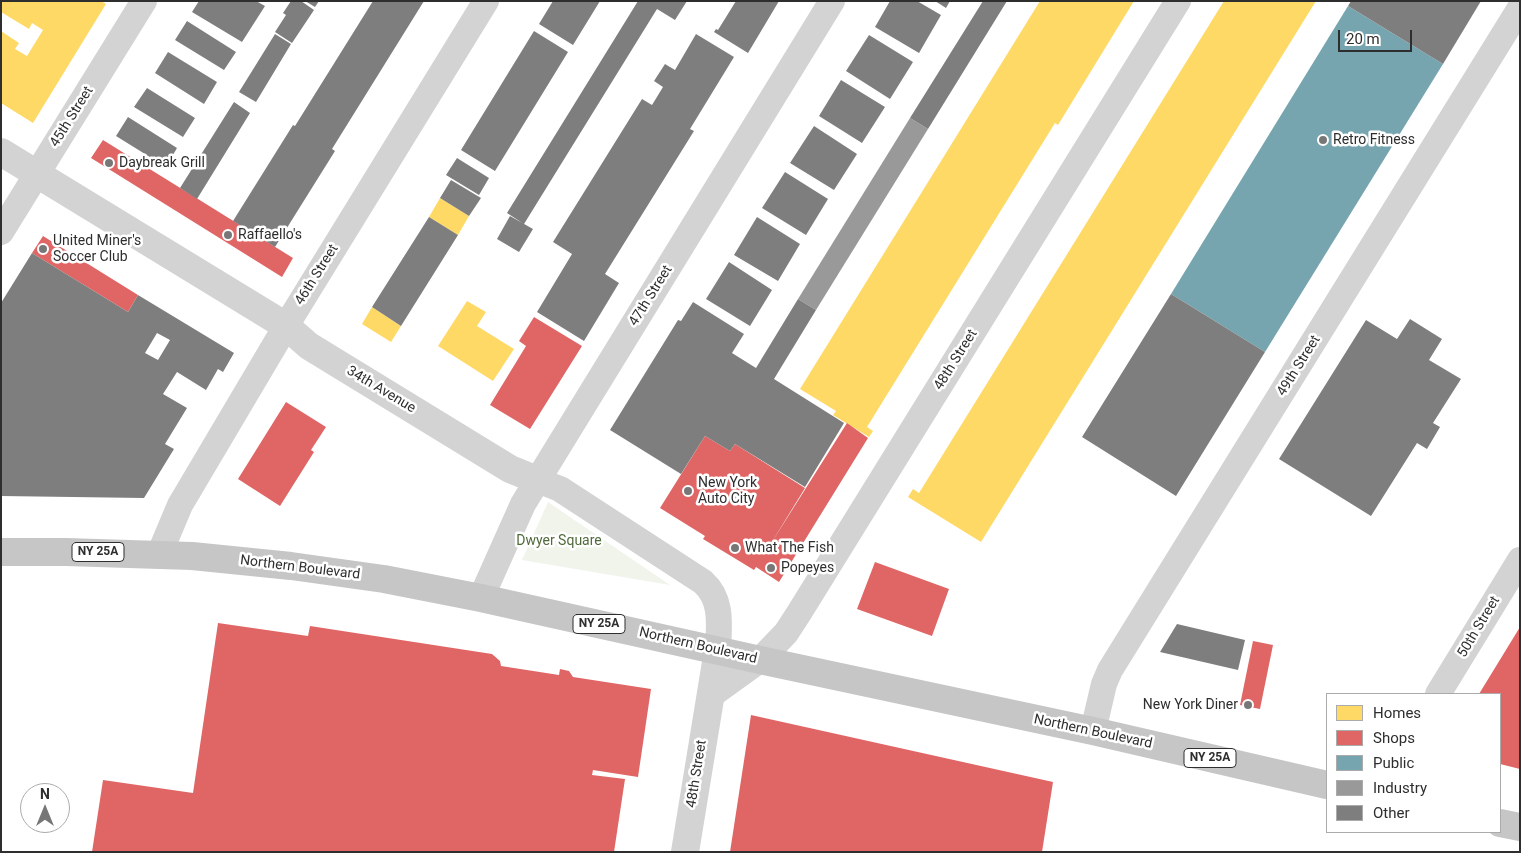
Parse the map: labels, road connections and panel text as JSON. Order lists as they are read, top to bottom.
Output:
{
  "streets": {
    "main road": ["NY 25A", "Northern Boulevard"],
    "street": [
      "45th Street",
      "46th Street",
      "47th Street",
      "48th Street",
      "49th Street",
      "34th Avenue",
      "50th Street"
    ]
  },
  "crossings": [
    ["45th Street", "34th Avenue"],
    ["46th Street", "34th Avenue"],
    ["46th Street", "Northern Boulevard"],
    ["47th Street", "34th Avenue"],
    ["47th Street", "Northern Boulevard"],
    ["48th Street", "34th Avenue"],
    ["48th Street", "Northern Boulevard"],
    ["49th Street", "Northern Boulevard"],
    ["34th Avenue", "Northern Boulevard"]
  ],
  "parks": ["Dwyer Square"],
  "places": [
    "Retro Fitness",
    "Daybreak Grill",
    "Raffaello's",
    "United Miner's Soccer Club",
    "New York Auto City",
    "What The Fish",
    "Popeyes",
    "New York Diner"
  ],
  "legend": [
    "Homes",
    "Shops",
    "Public",
    "Industry",
    "Other"
  ],
  "scale_bar": "20 m",
  "north": "top"
}
